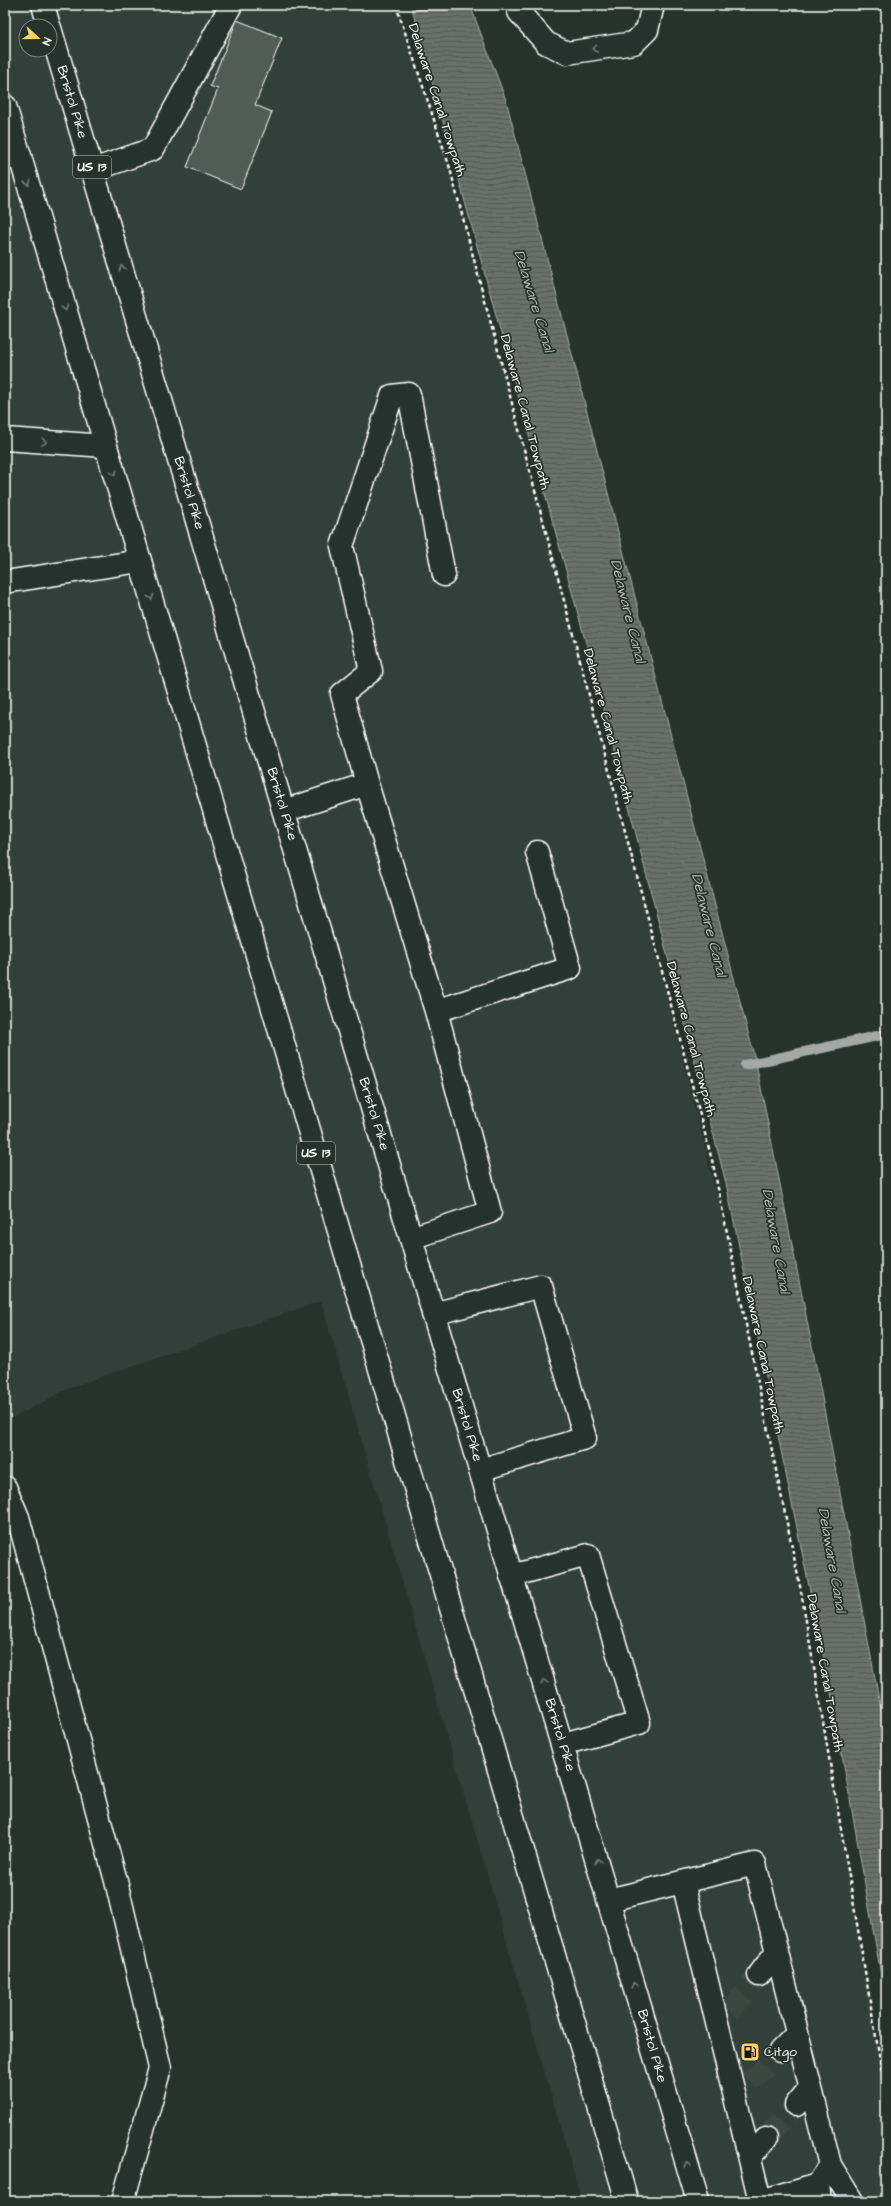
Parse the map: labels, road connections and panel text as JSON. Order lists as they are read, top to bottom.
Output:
{
  "streets": {
    "main road": ["Bristol Pike", "US 13"],
    "path": ["Delaware Canal Towpath"]
  },
  "water": ["Delaware Canal"],
  "places": {
    "fuel station": ["Citgo"]
  },
  "north": "right"
}
